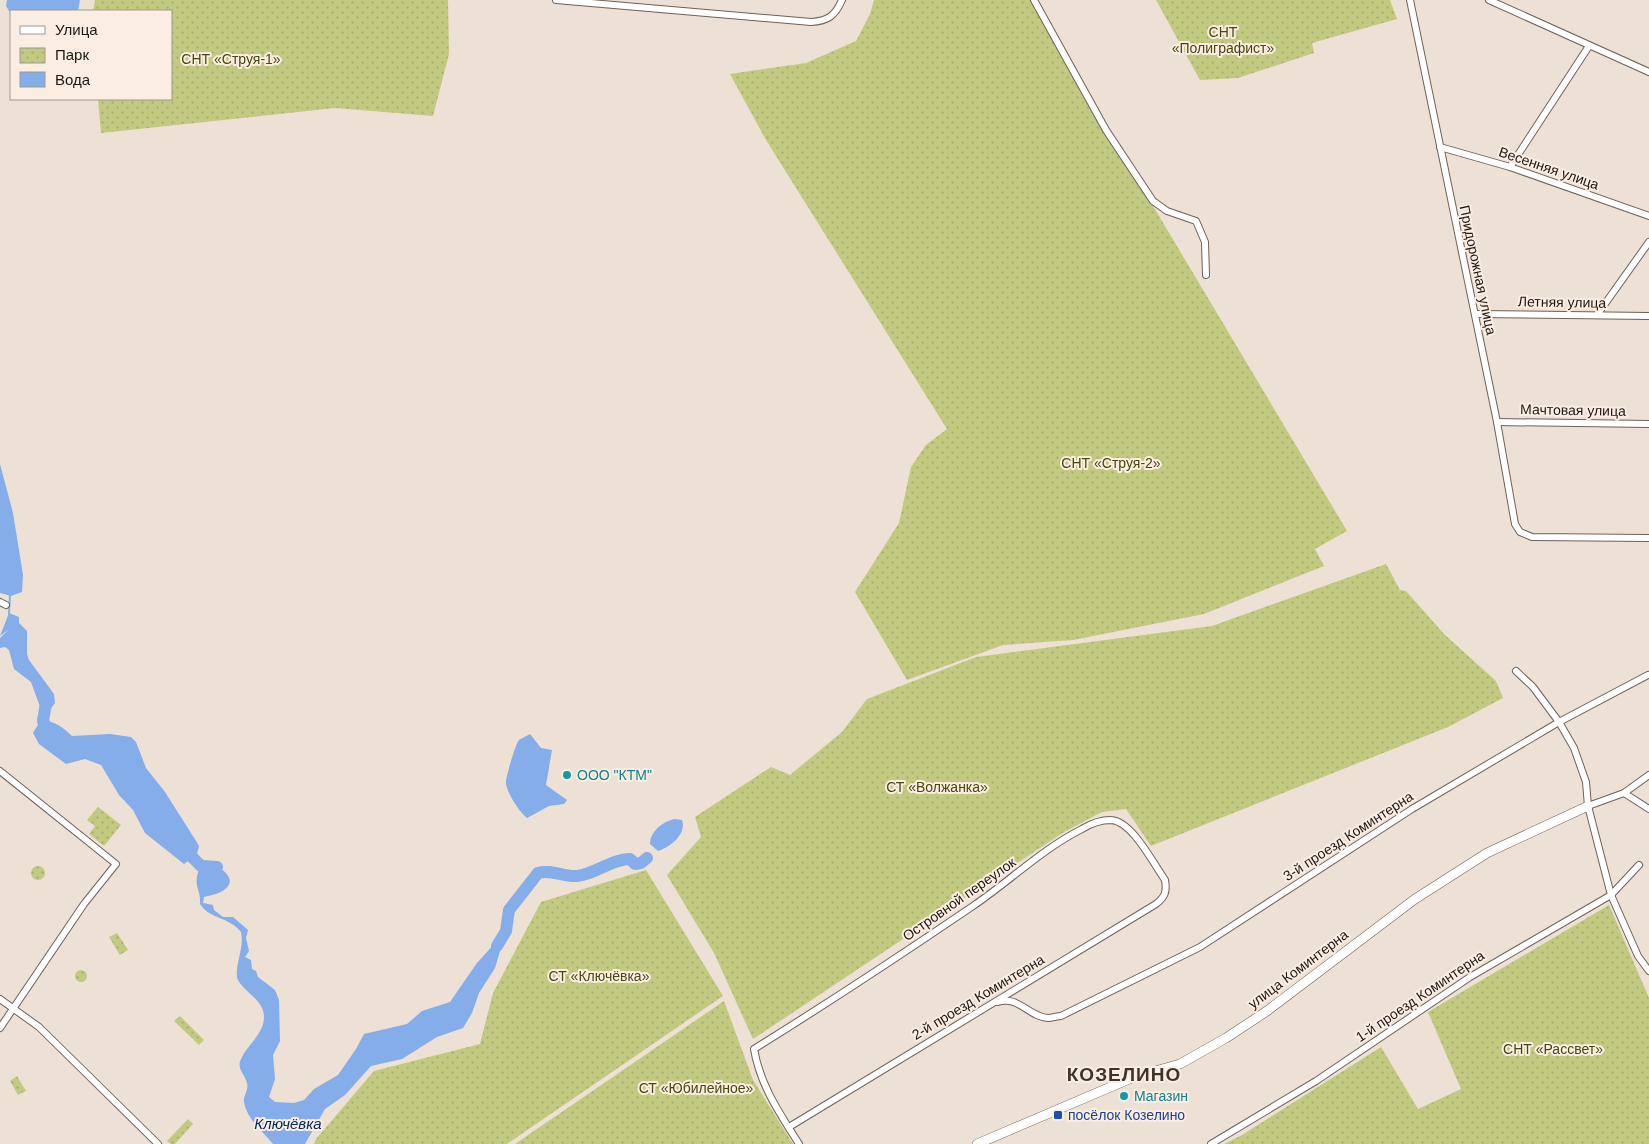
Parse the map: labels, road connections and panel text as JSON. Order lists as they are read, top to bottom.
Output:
{
  "streets": {
    "street": [
      "Весенняя улица",
      "Придорожная улица",
      "Летняя улица",
      "Мачтовая улица",
      "3-й проезд Коминтерна",
      "Островной переулок",
      "улица Коминтерна",
      "1-й проезд Коминтерна",
      "2-й проезд Коминтерна"
    ]
  },
  "crossings": [
    ["Весенняя улица", "Придорожная улица"],
    ["Придорожная улица", "Летняя улица"],
    ["Придорожная улица", "Мачтовая улица"],
    ["3-й проезд Коминтерна", "2-й проезд Коминтерна"],
    ["Островной переулок", "2-й проезд Коминтерна"]
  ],
  "districts": ["КОЗЕЛИНО"],
  "water": ["Ключёвка"],
  "parks": [
    "СНТ «Полиграфист»",
    "СНТ «Струя-1»",
    "СНТ «Струя-2»",
    "СТ «Волжанка»",
    "СТ «Ключёвка»",
    "СНТ «Рассвет»",
    "СТ «Юбилейное»"
  ],
  "places": {
    "other": ["ООО \"КТМ\"", "Магазин"],
    "transit": ["посёлок Козелино"]
  },
  "legend": ["Улица", "Парк", "Вода"]
}
